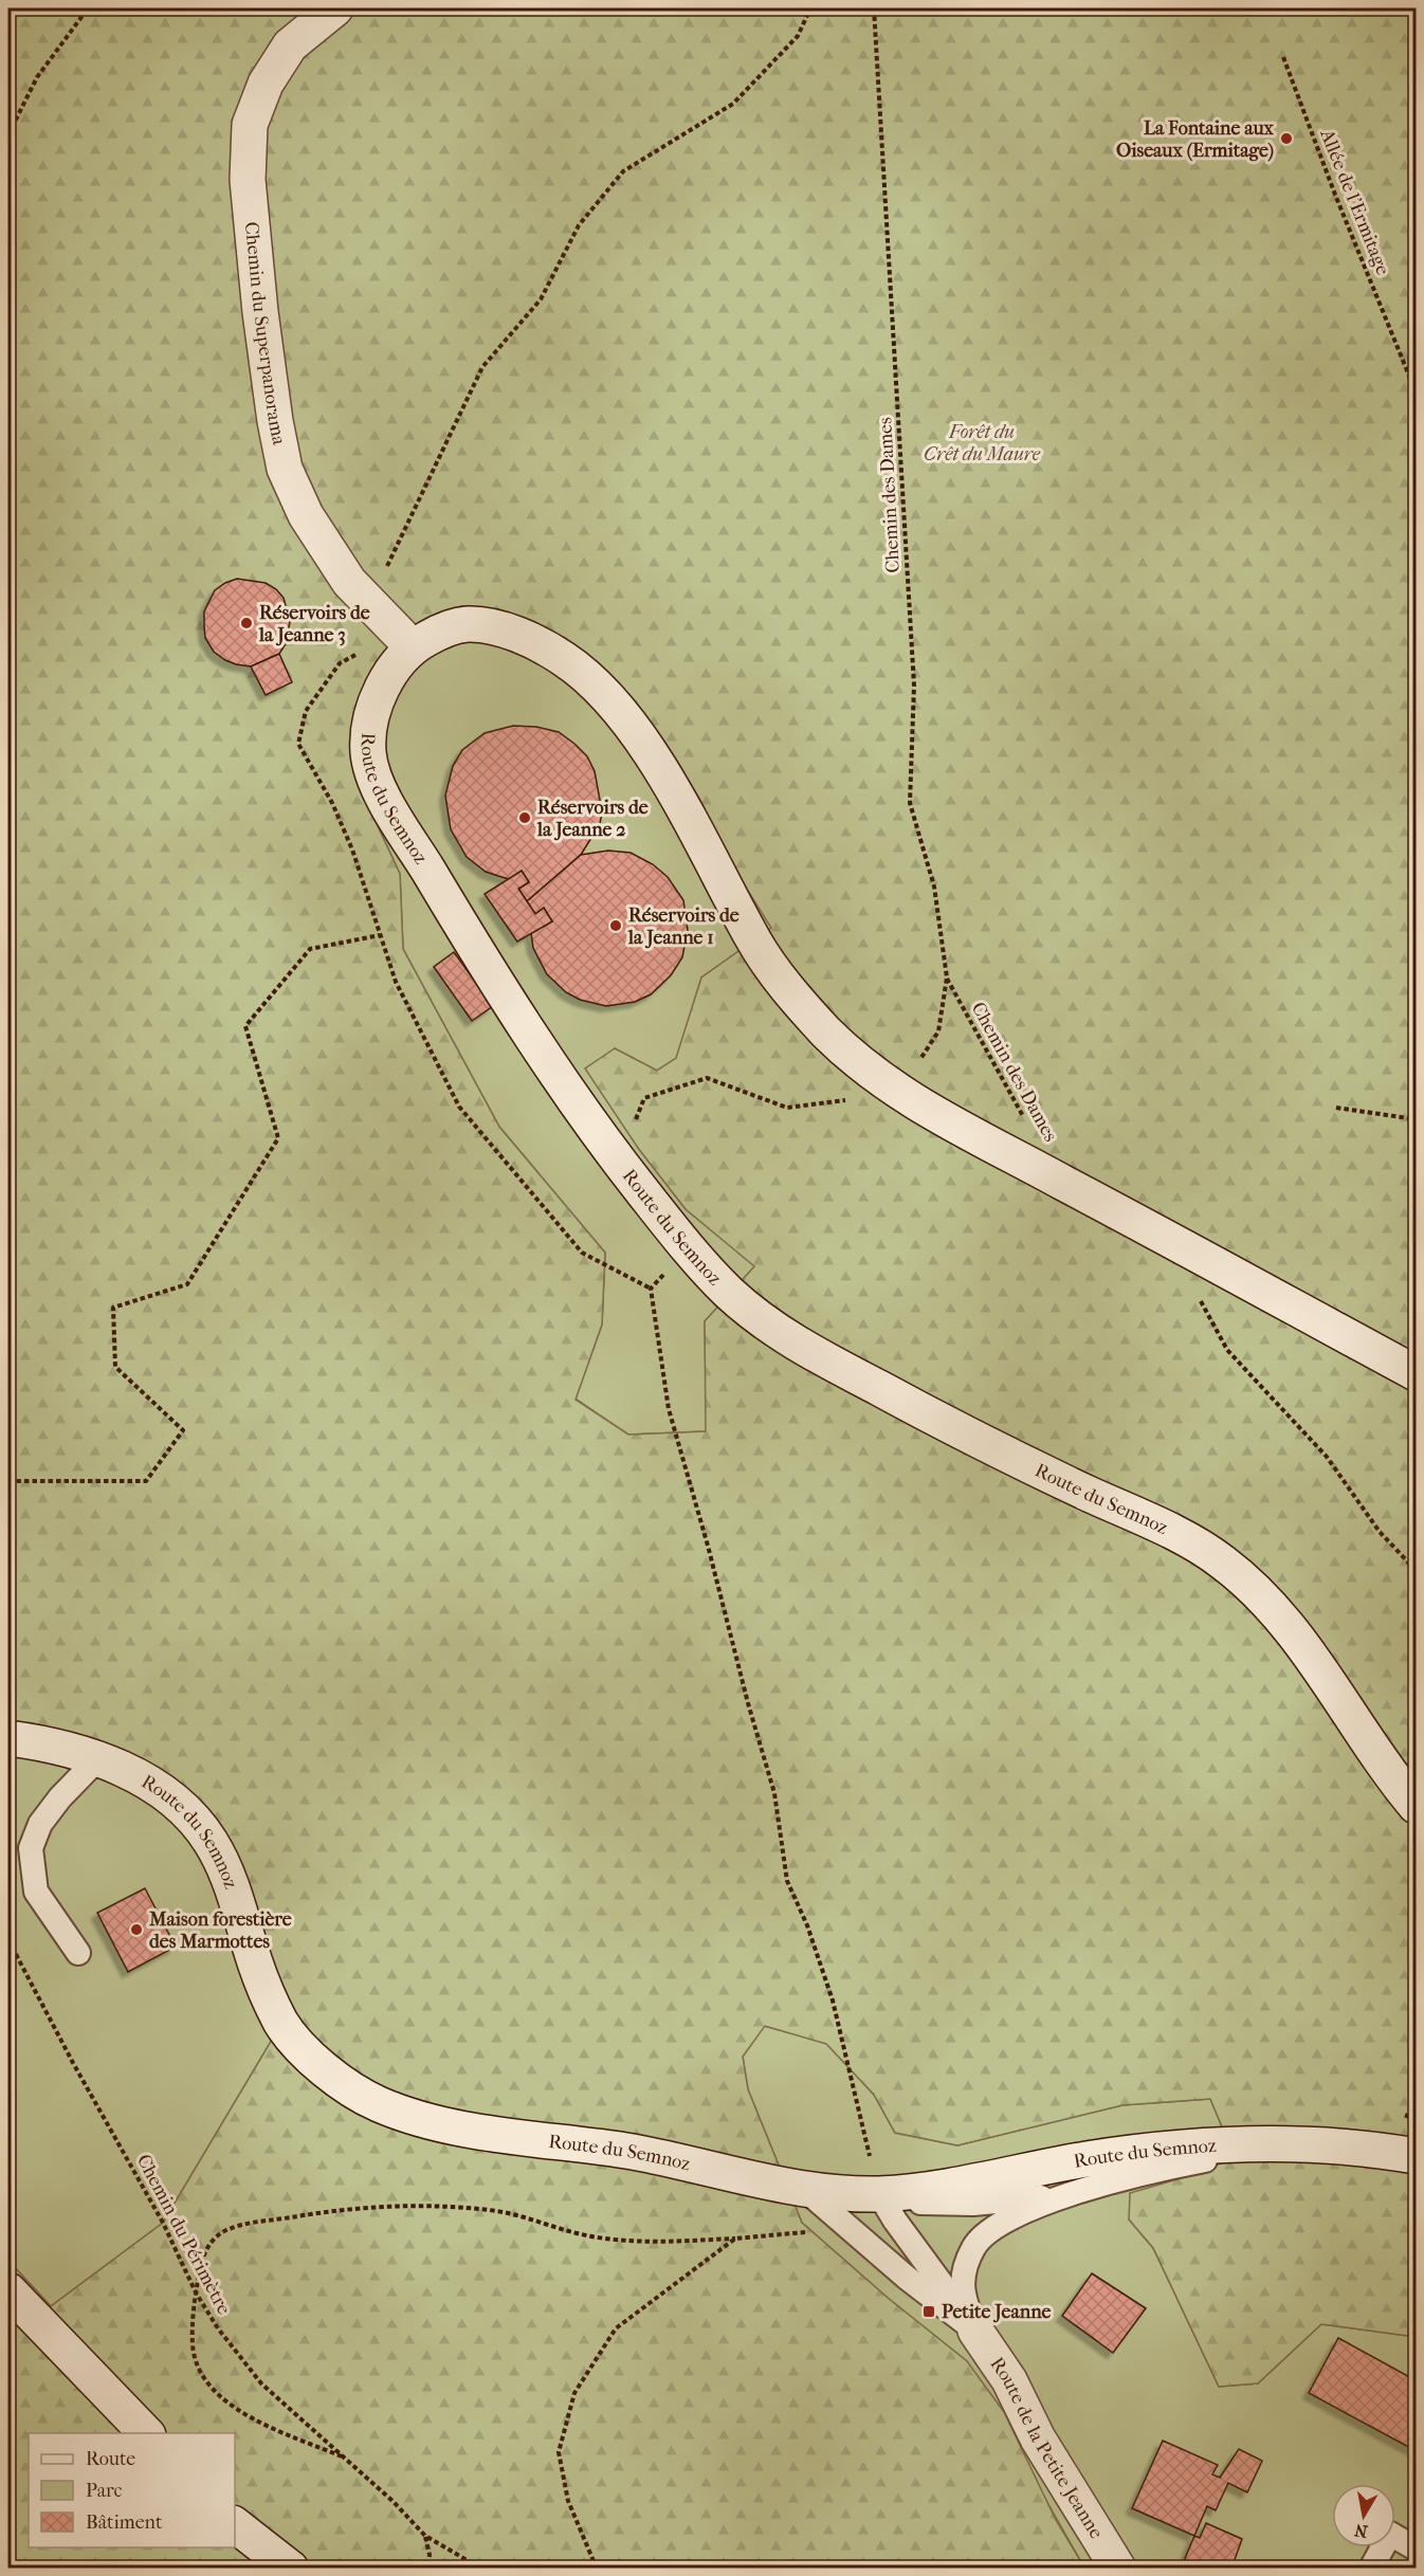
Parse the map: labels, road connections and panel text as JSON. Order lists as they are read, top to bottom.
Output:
{
  "streets": {
    "main road": ["Chemin du Superpanorama", "Route du Semnoz", "Route de la Petite Jeanne"],
    "path": ["Allée de l'Ermitage", "Chemin des Dames", "Chemin du Périmètre"]
  },
  "crossings": [
    ["Chemin du Superpanorama", "Route du Semnoz"],
    ["Chemin des Dames", "Route du Semnoz"]
  ],
  "parks": ["Forêt du Crêt du Maure"],
  "places": {
    "other": [
      "La Fontaine aux Oiseaux (Ermitage)",
      "Réservoirs de la Jeanne 3",
      "Réservoirs de la Jeanne 2",
      "Réservoirs de la Jeanne 1",
      "Maison forestière des Marmottes"
    ],
    "transit": ["Petite Jeanne"]
  },
  "legend": ["Route", "Parc", "Bâtiment"],
  "north": "bottom"
}
